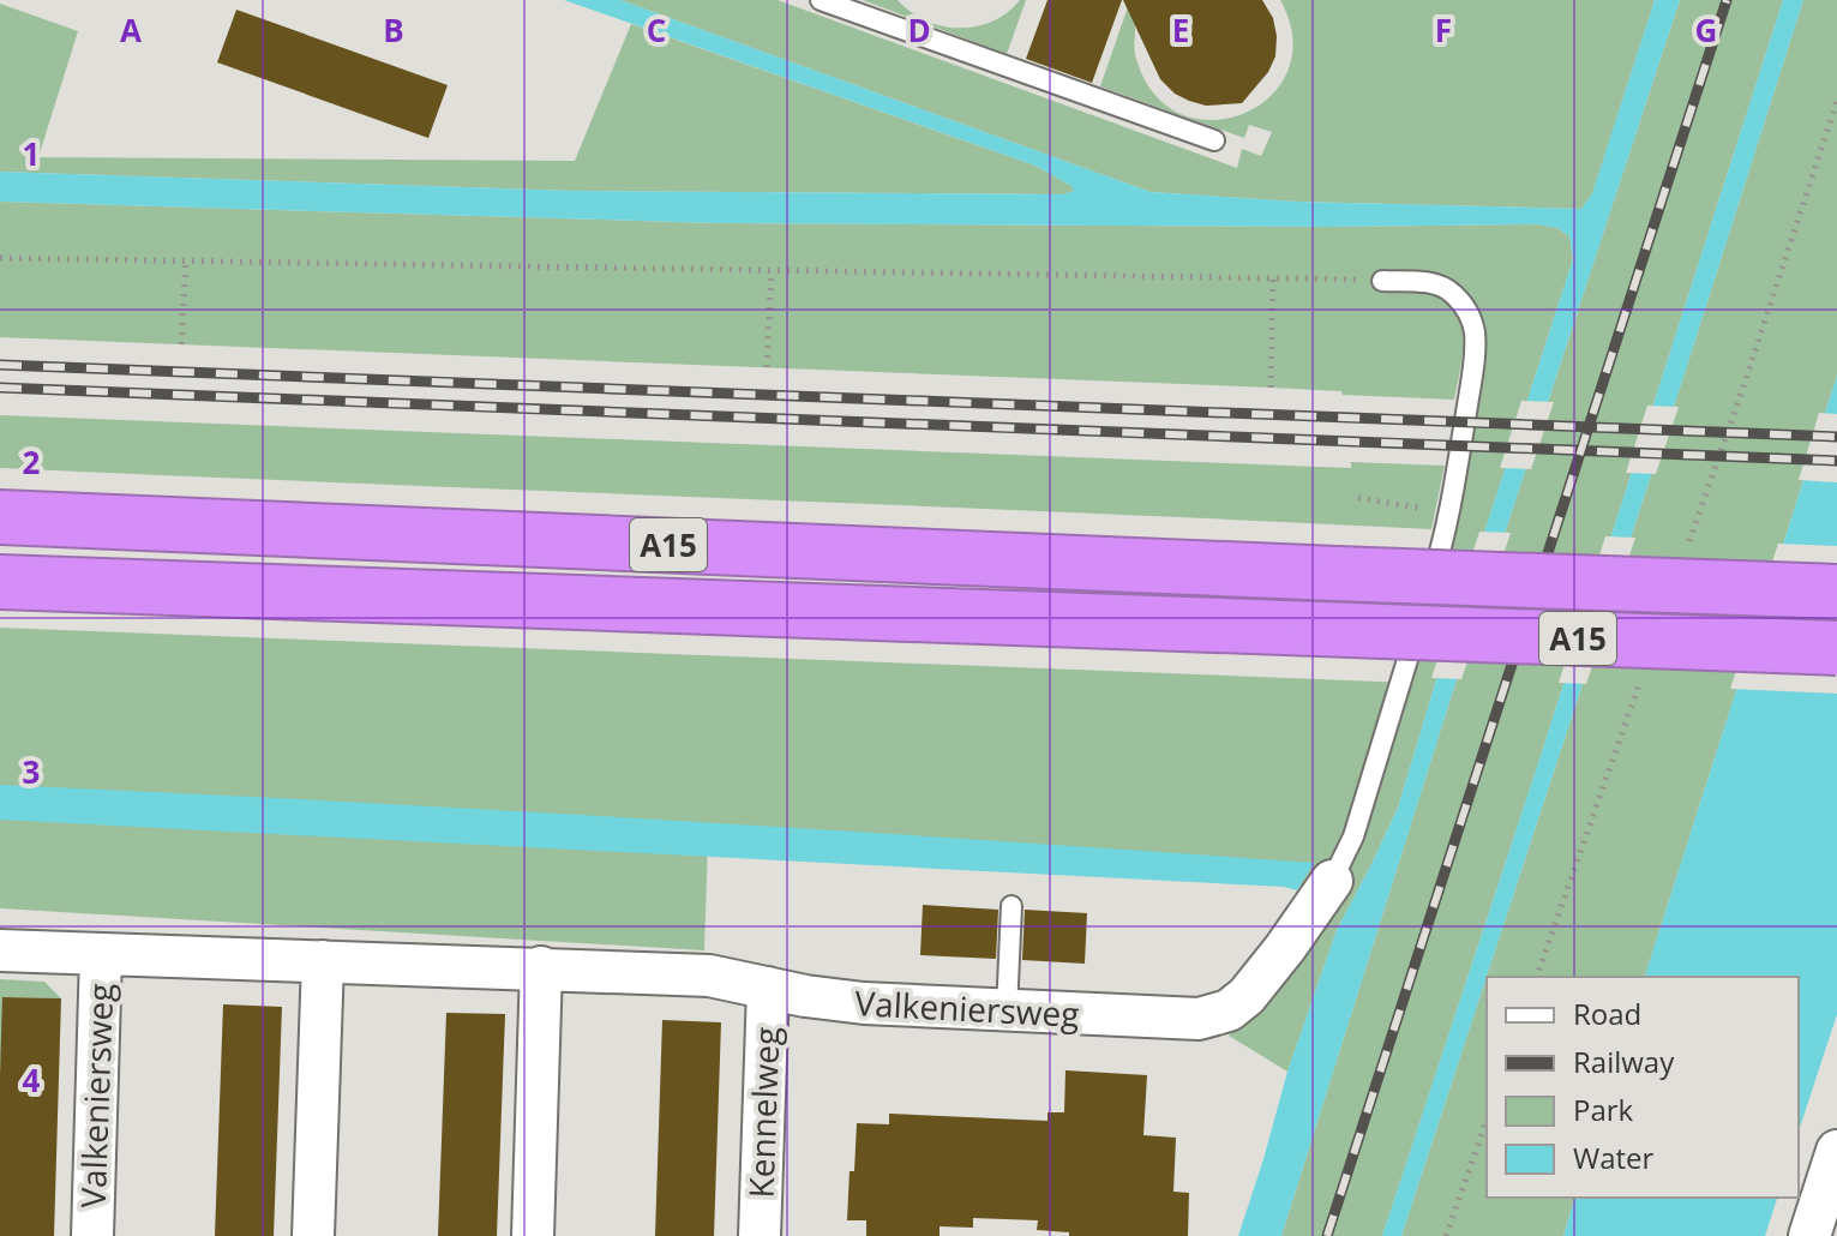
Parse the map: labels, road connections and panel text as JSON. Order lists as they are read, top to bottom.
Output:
{
  "streets": {
    "highway": ["A15"],
    "street": ["Valkeniersweg", "Kennelweg"]
  },
  "crossings": [
    ["Valkeniersweg", "Kennelweg"]
  ],
  "legend": [
    "Road",
    "Railway",
    "Park",
    "Water"
  ],
  "grid": {
    "columns": [
      "A",
      "B",
      "C",
      "D",
      "E",
      "F",
      "G"
    ],
    "rows": [
      "1",
      "2",
      "3",
      "4"
    ]
  }
}
